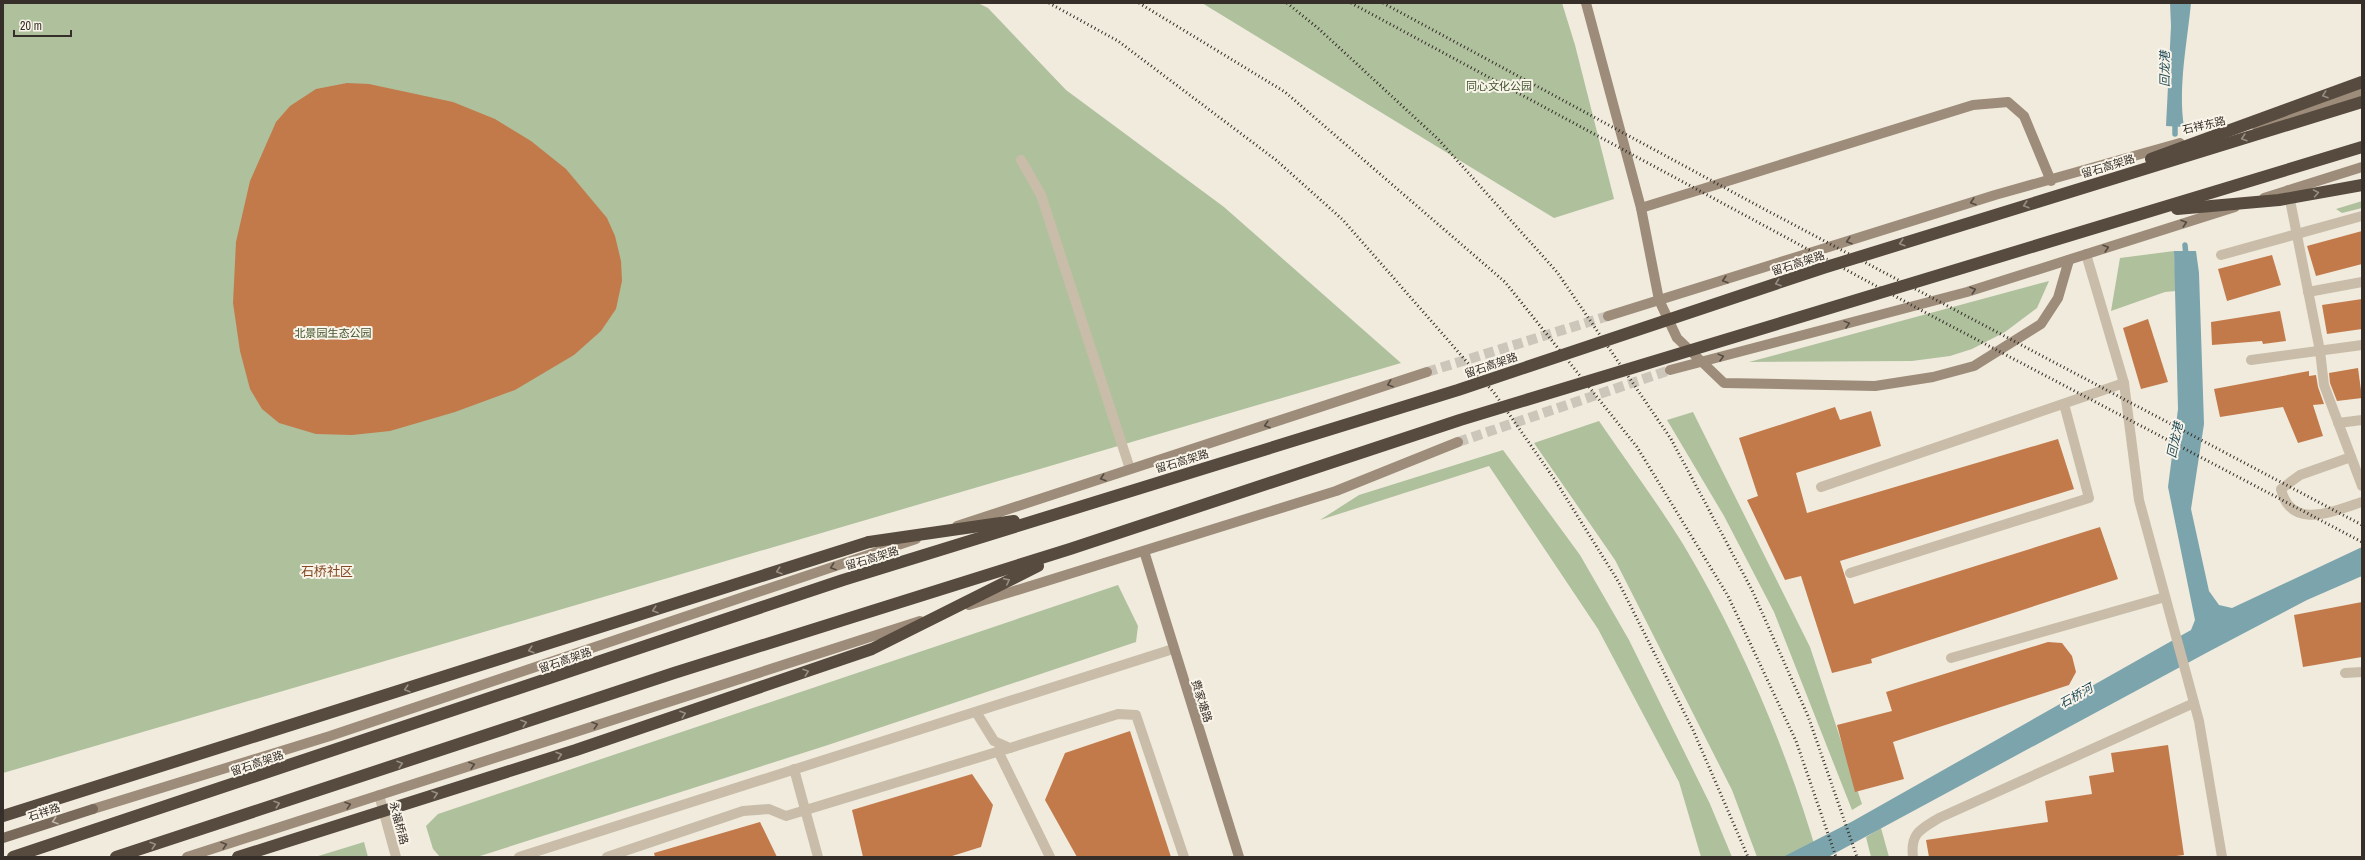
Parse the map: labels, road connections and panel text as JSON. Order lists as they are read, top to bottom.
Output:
{
  "streets": {
    "highway": ["留石高架路"],
    "main road": ["石祥东路", "费家塘路", "石祥路"],
    "street": ["永福桥路"]
  },
  "districts": ["石桥社区"],
  "water": ["回龙港", "石桥河"],
  "parks": ["同心文化公园", "北景园生态公园"],
  "scale_bar": "20 m"
}
